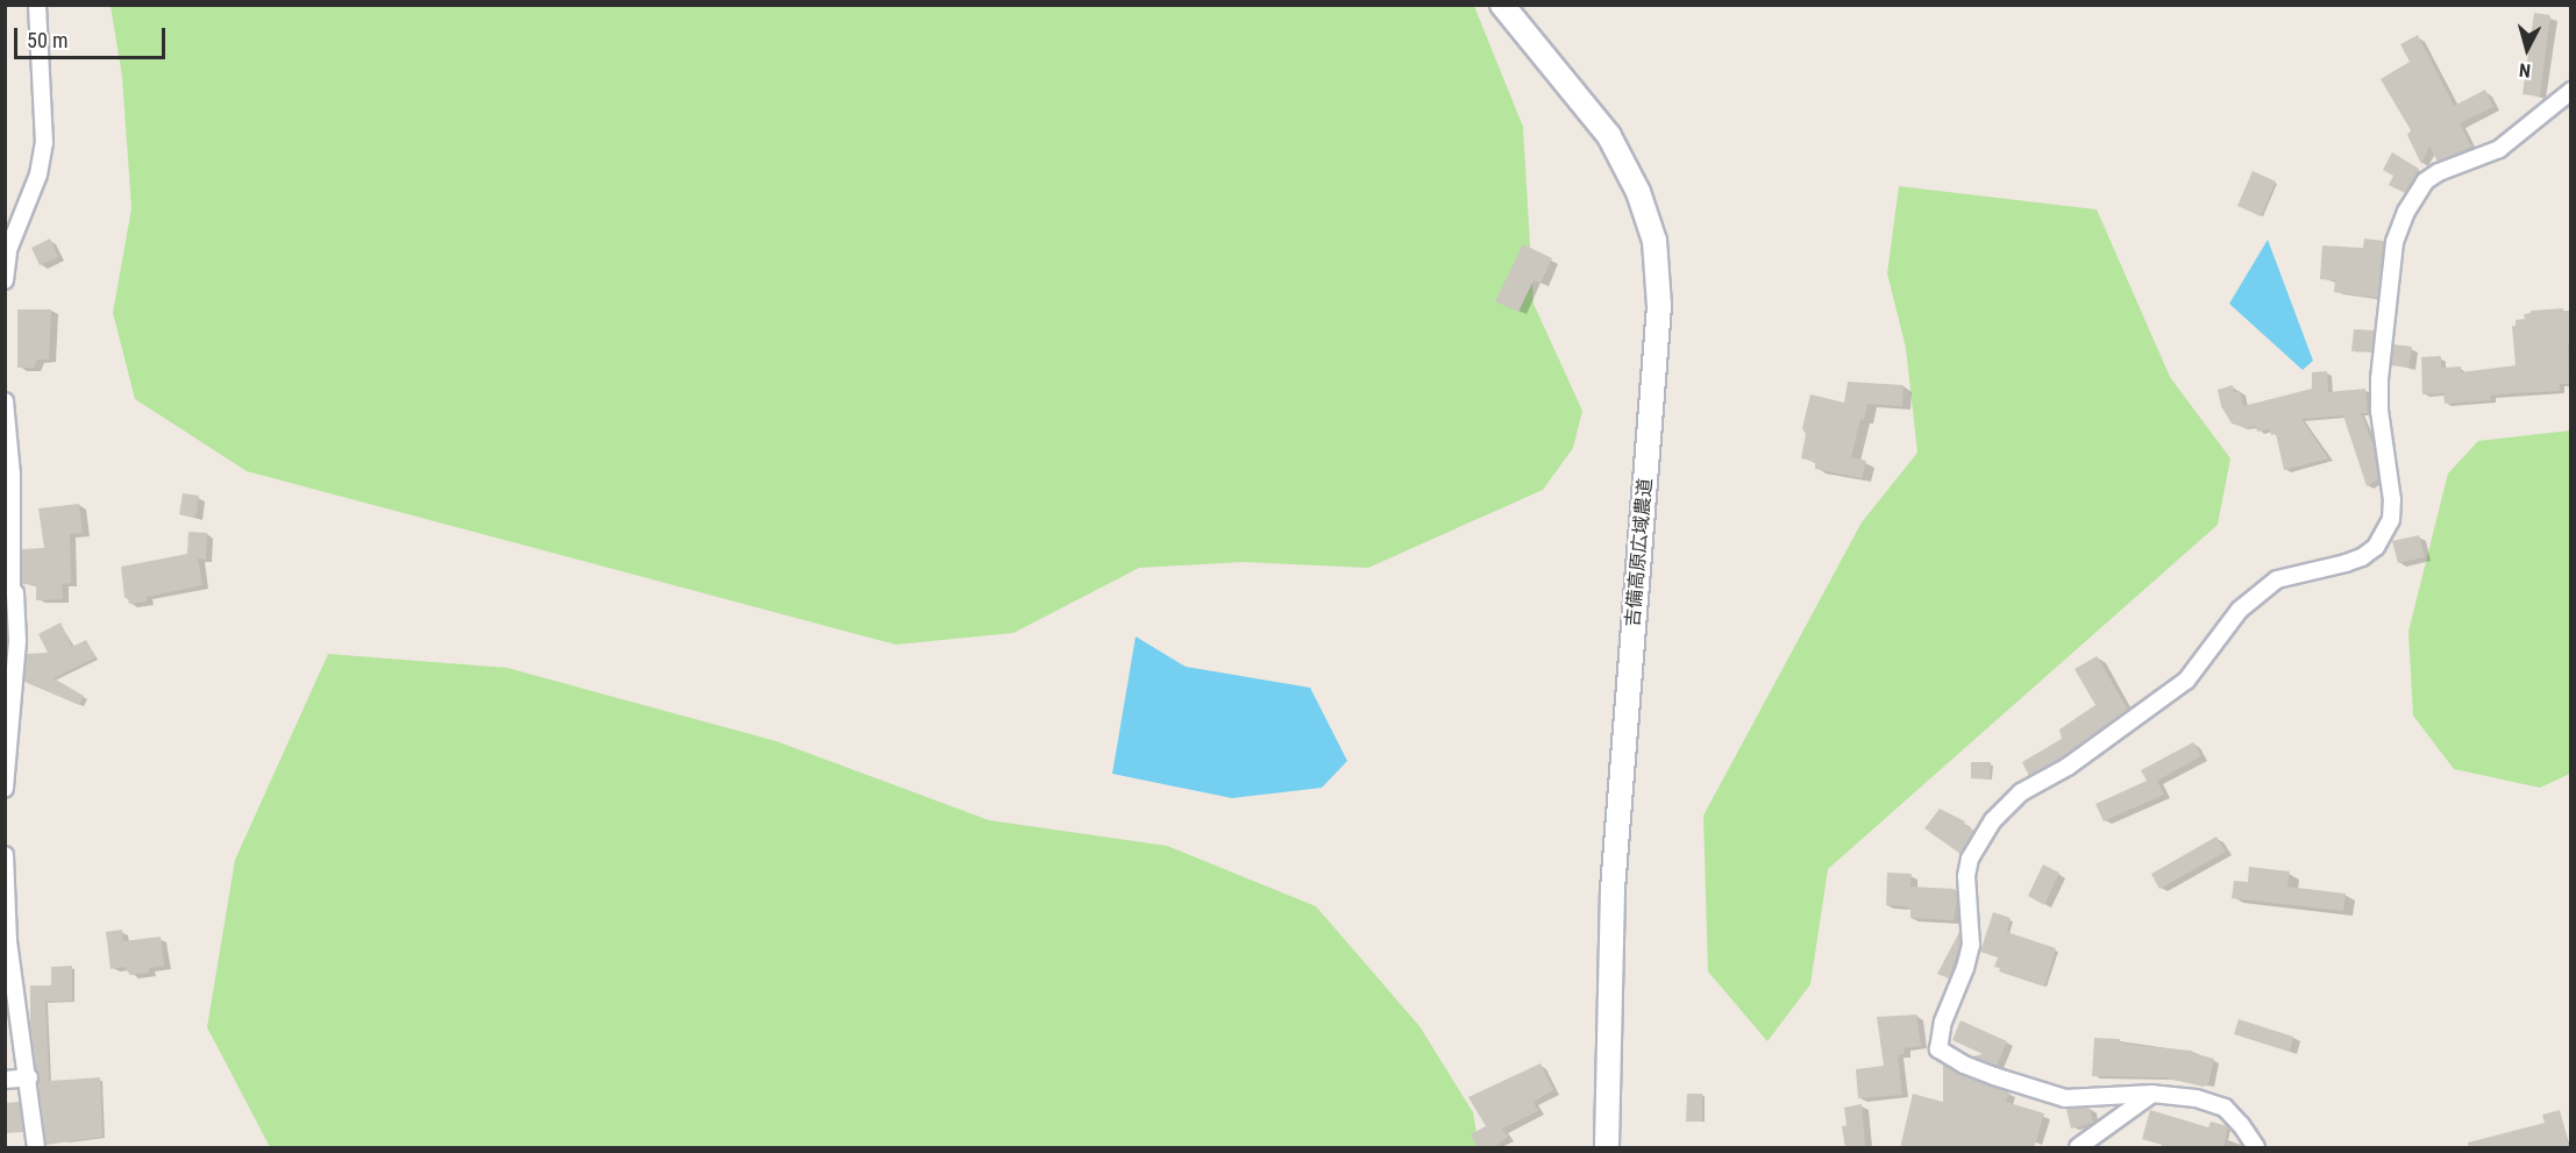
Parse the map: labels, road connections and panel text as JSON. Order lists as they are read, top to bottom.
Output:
{
  "streets": {
    "street": ["吉備高原広域農道"]
  },
  "scale_bar": "50 m",
  "north": "bottom"
}
